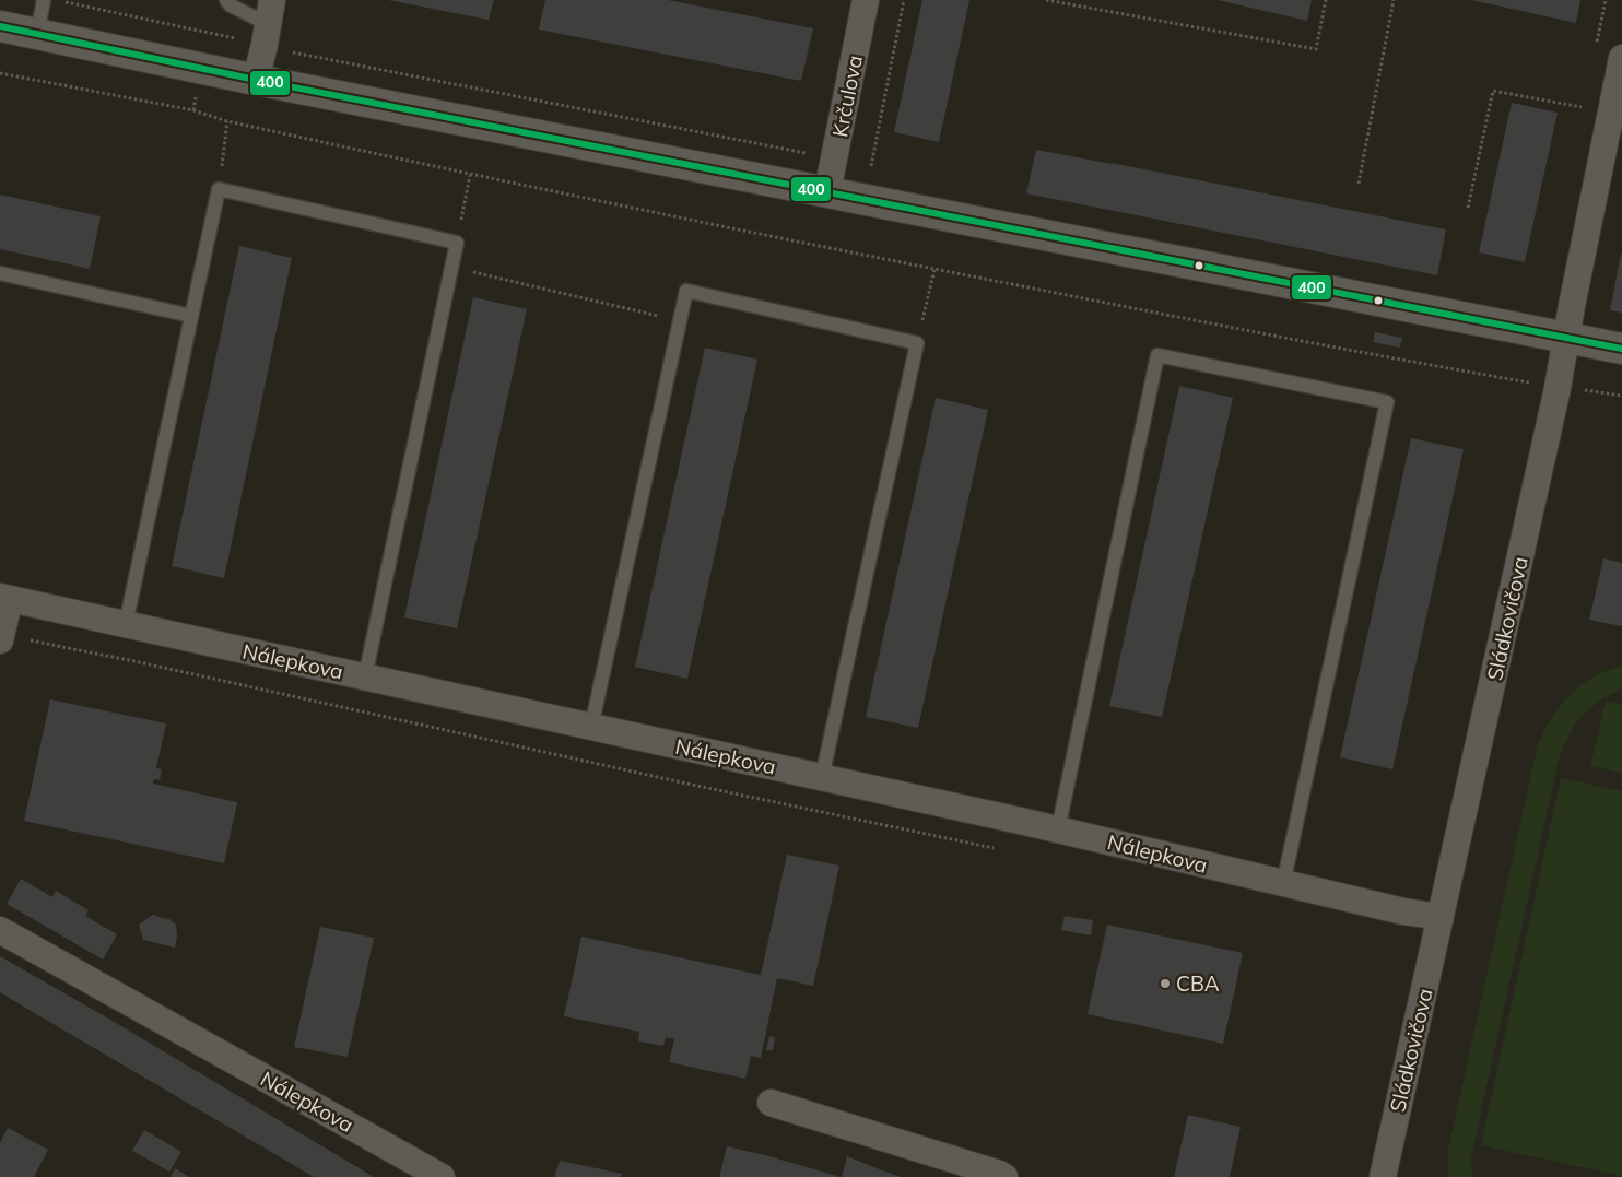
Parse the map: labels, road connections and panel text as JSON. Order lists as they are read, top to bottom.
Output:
{
  "streets": {
    "street": ["Krčulova", "Sládkovičova", "Nálepkova"]
  },
  "crossings": [
    ["Sládkovičova", "Nálepkova"]
  ],
  "places": ["CBA"],
  "lines": ["transit line 400"]
}
